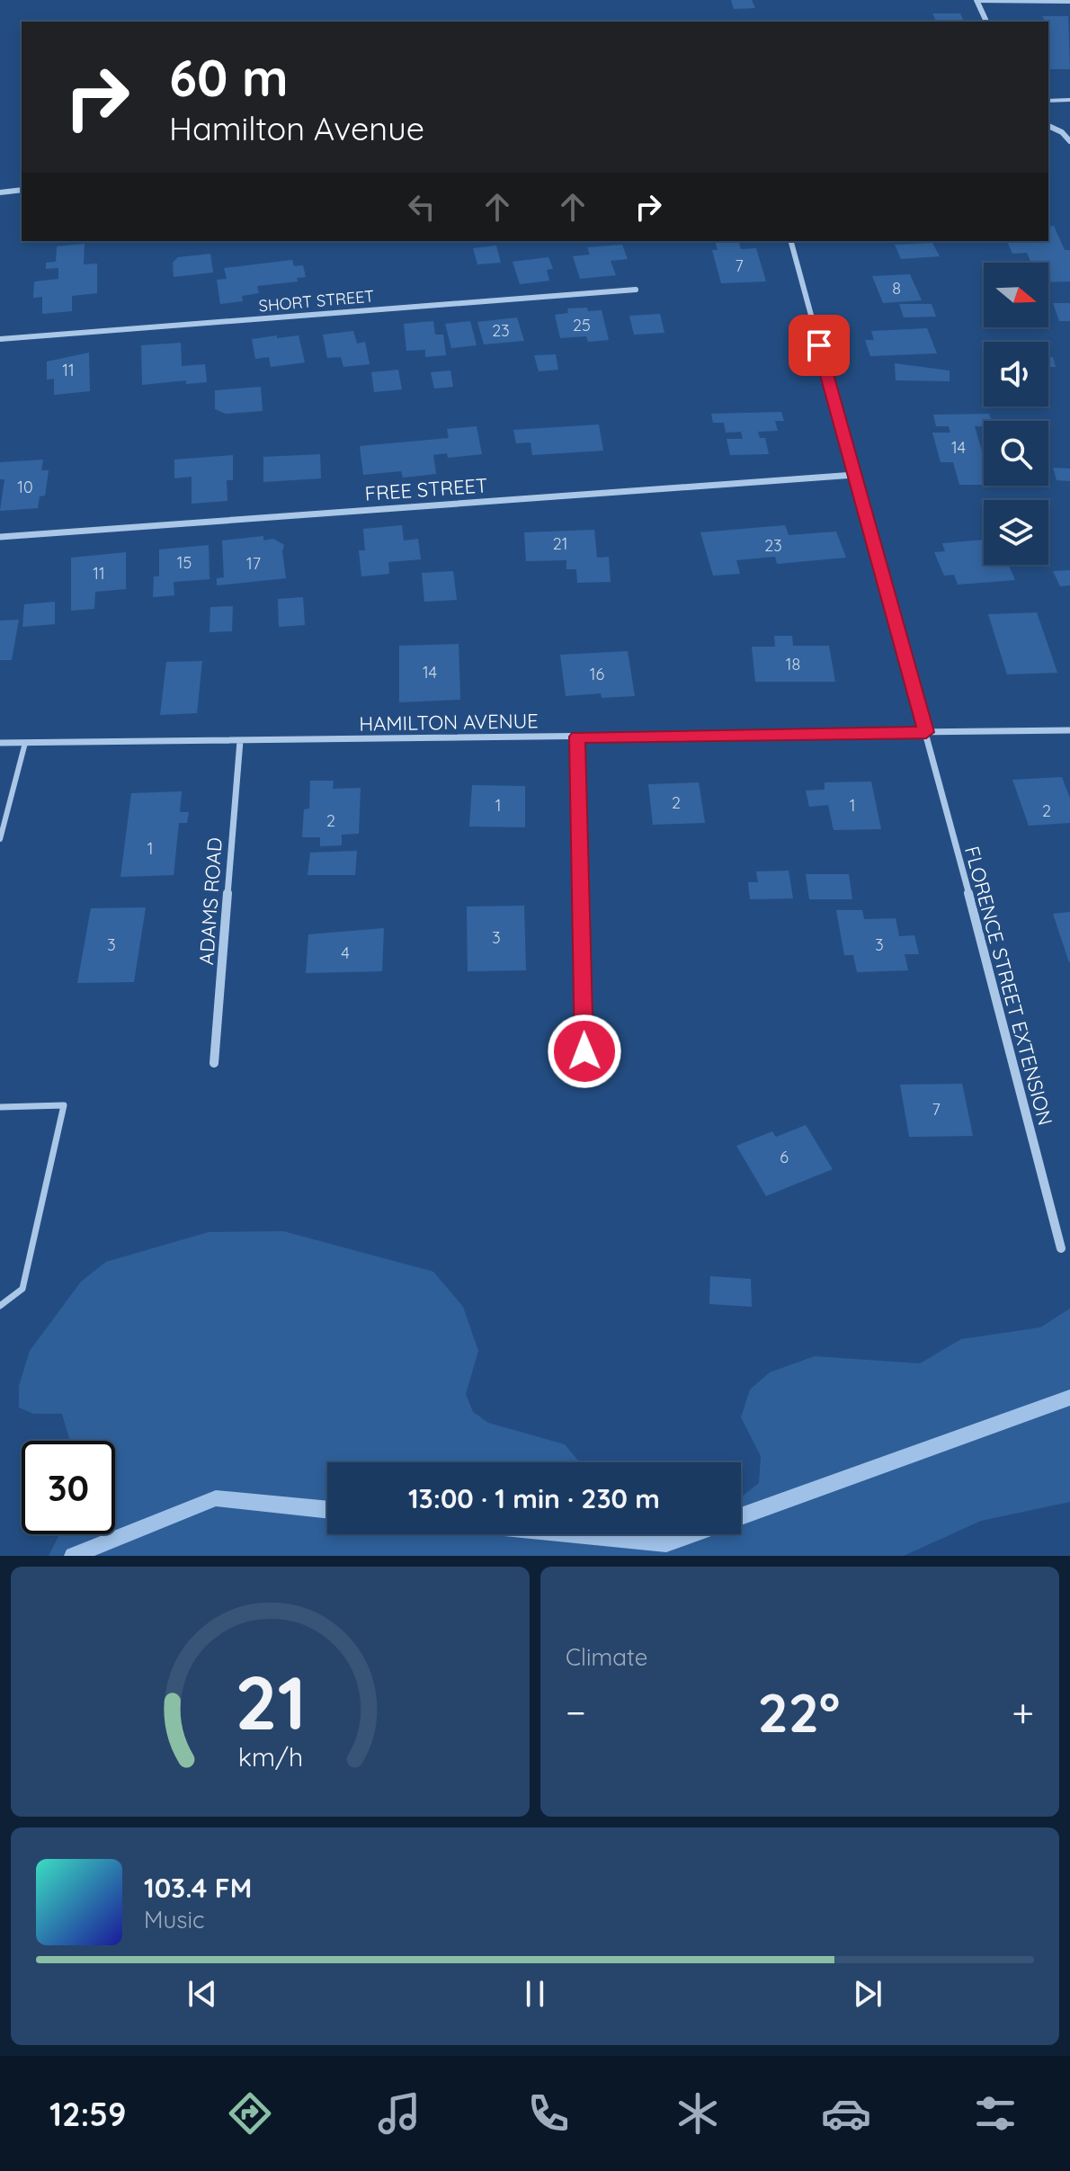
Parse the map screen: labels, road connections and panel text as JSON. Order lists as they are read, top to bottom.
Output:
{
  "streets": {
    "street": [
      "SHORT STREET",
      "FREE STREET",
      "HAMILTON AVENUE",
      "ADAMS ROAD",
      "FLORENCE STREET EXTENSION"
    ]
  },
  "crossings": [
    ["FREE STREET", "FLORENCE STREET EXTENSION"],
    ["HAMILTON AVENUE", "ADAMS ROAD"],
    ["HAMILTON AVENUE", "FLORENCE STREET EXTENSION"]
  ],
  "house_numbers": [
    "7",
    "8",
    "25",
    "23",
    "11",
    "14",
    "10",
    "21",
    "23",
    "15",
    "17",
    "11",
    "18",
    "14",
    "16",
    "2",
    "1",
    "1",
    "2",
    "2",
    "1",
    "3",
    "3",
    "3",
    "4",
    "7",
    "6"
  ],
  "north": "right",
  "page": {
    "turn": ["60 m", "Hamilton Avenue"],
    "limit": "30",
    "trip": "13:00 · 1 min · 230 m",
    "tile": "Climate",
    "heat": ["−", "22°", "+"],
    "song": ["103.4 FM", "Music"],
    "tabs": "12:59",
    "gauge": ["21", "km/h"]
  }
}
